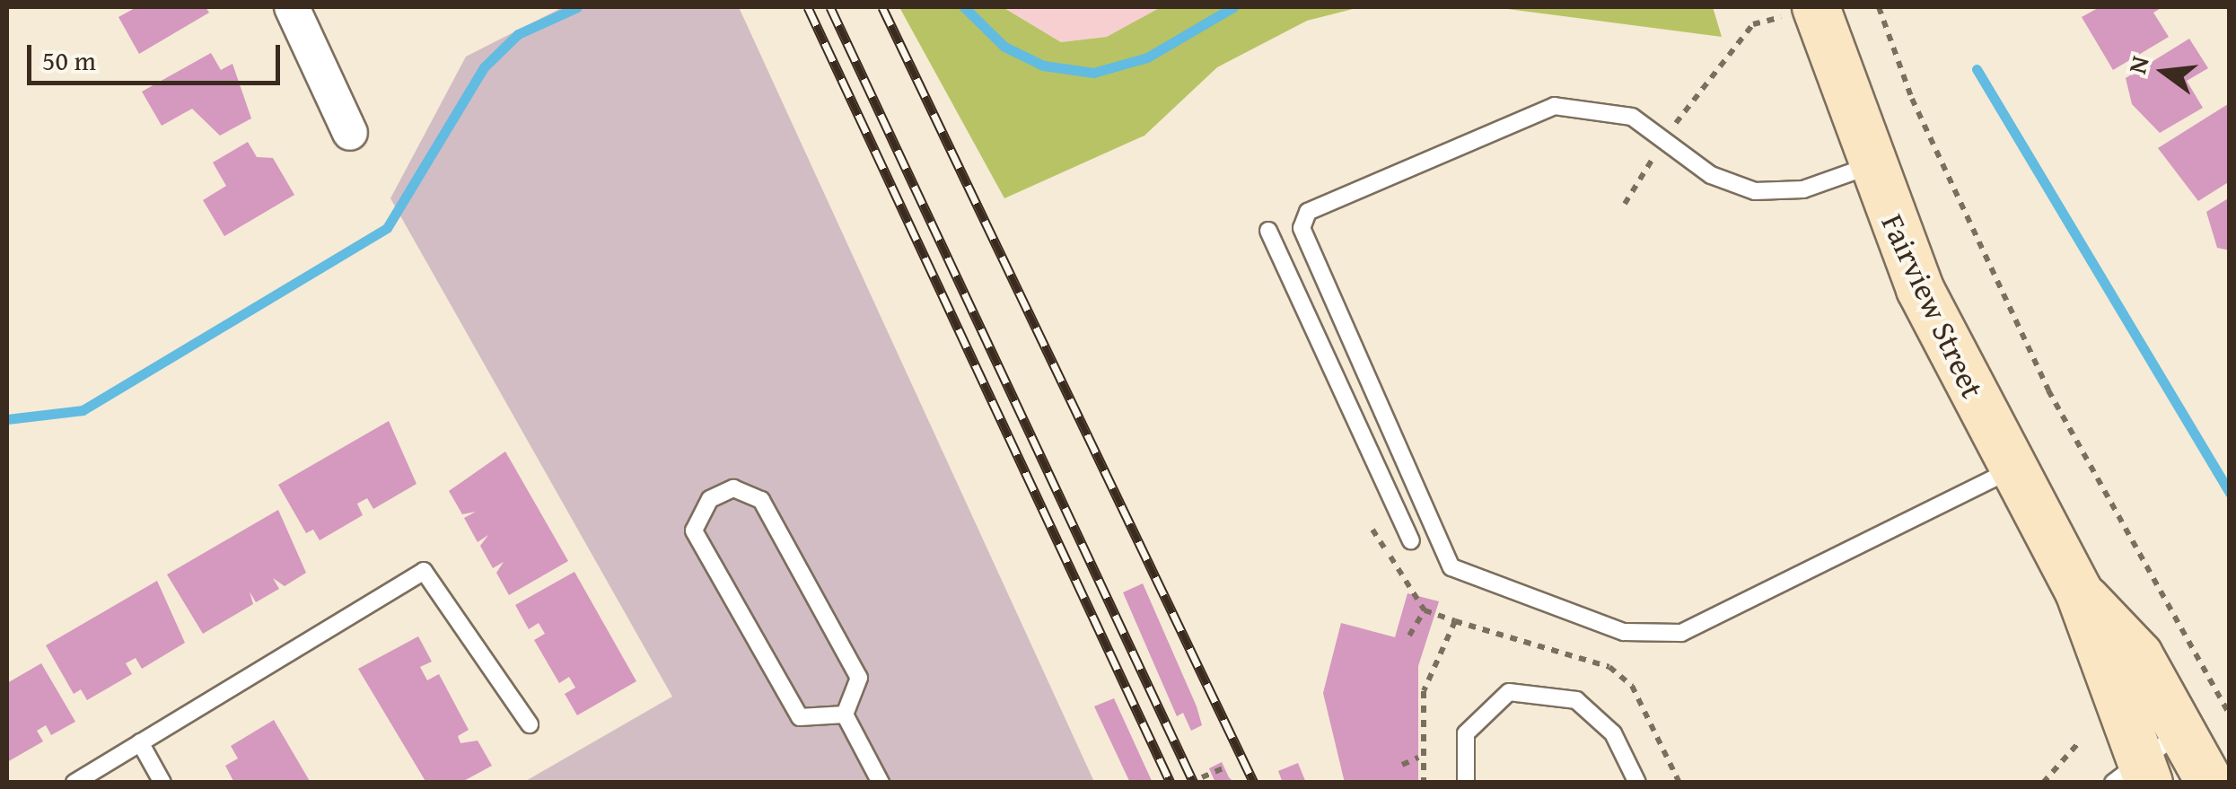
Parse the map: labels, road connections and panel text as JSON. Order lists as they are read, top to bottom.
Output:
{
  "streets": {
    "main road": ["Fairview Street"]
  },
  "scale_bar": "50 m",
  "north": "left"
}
